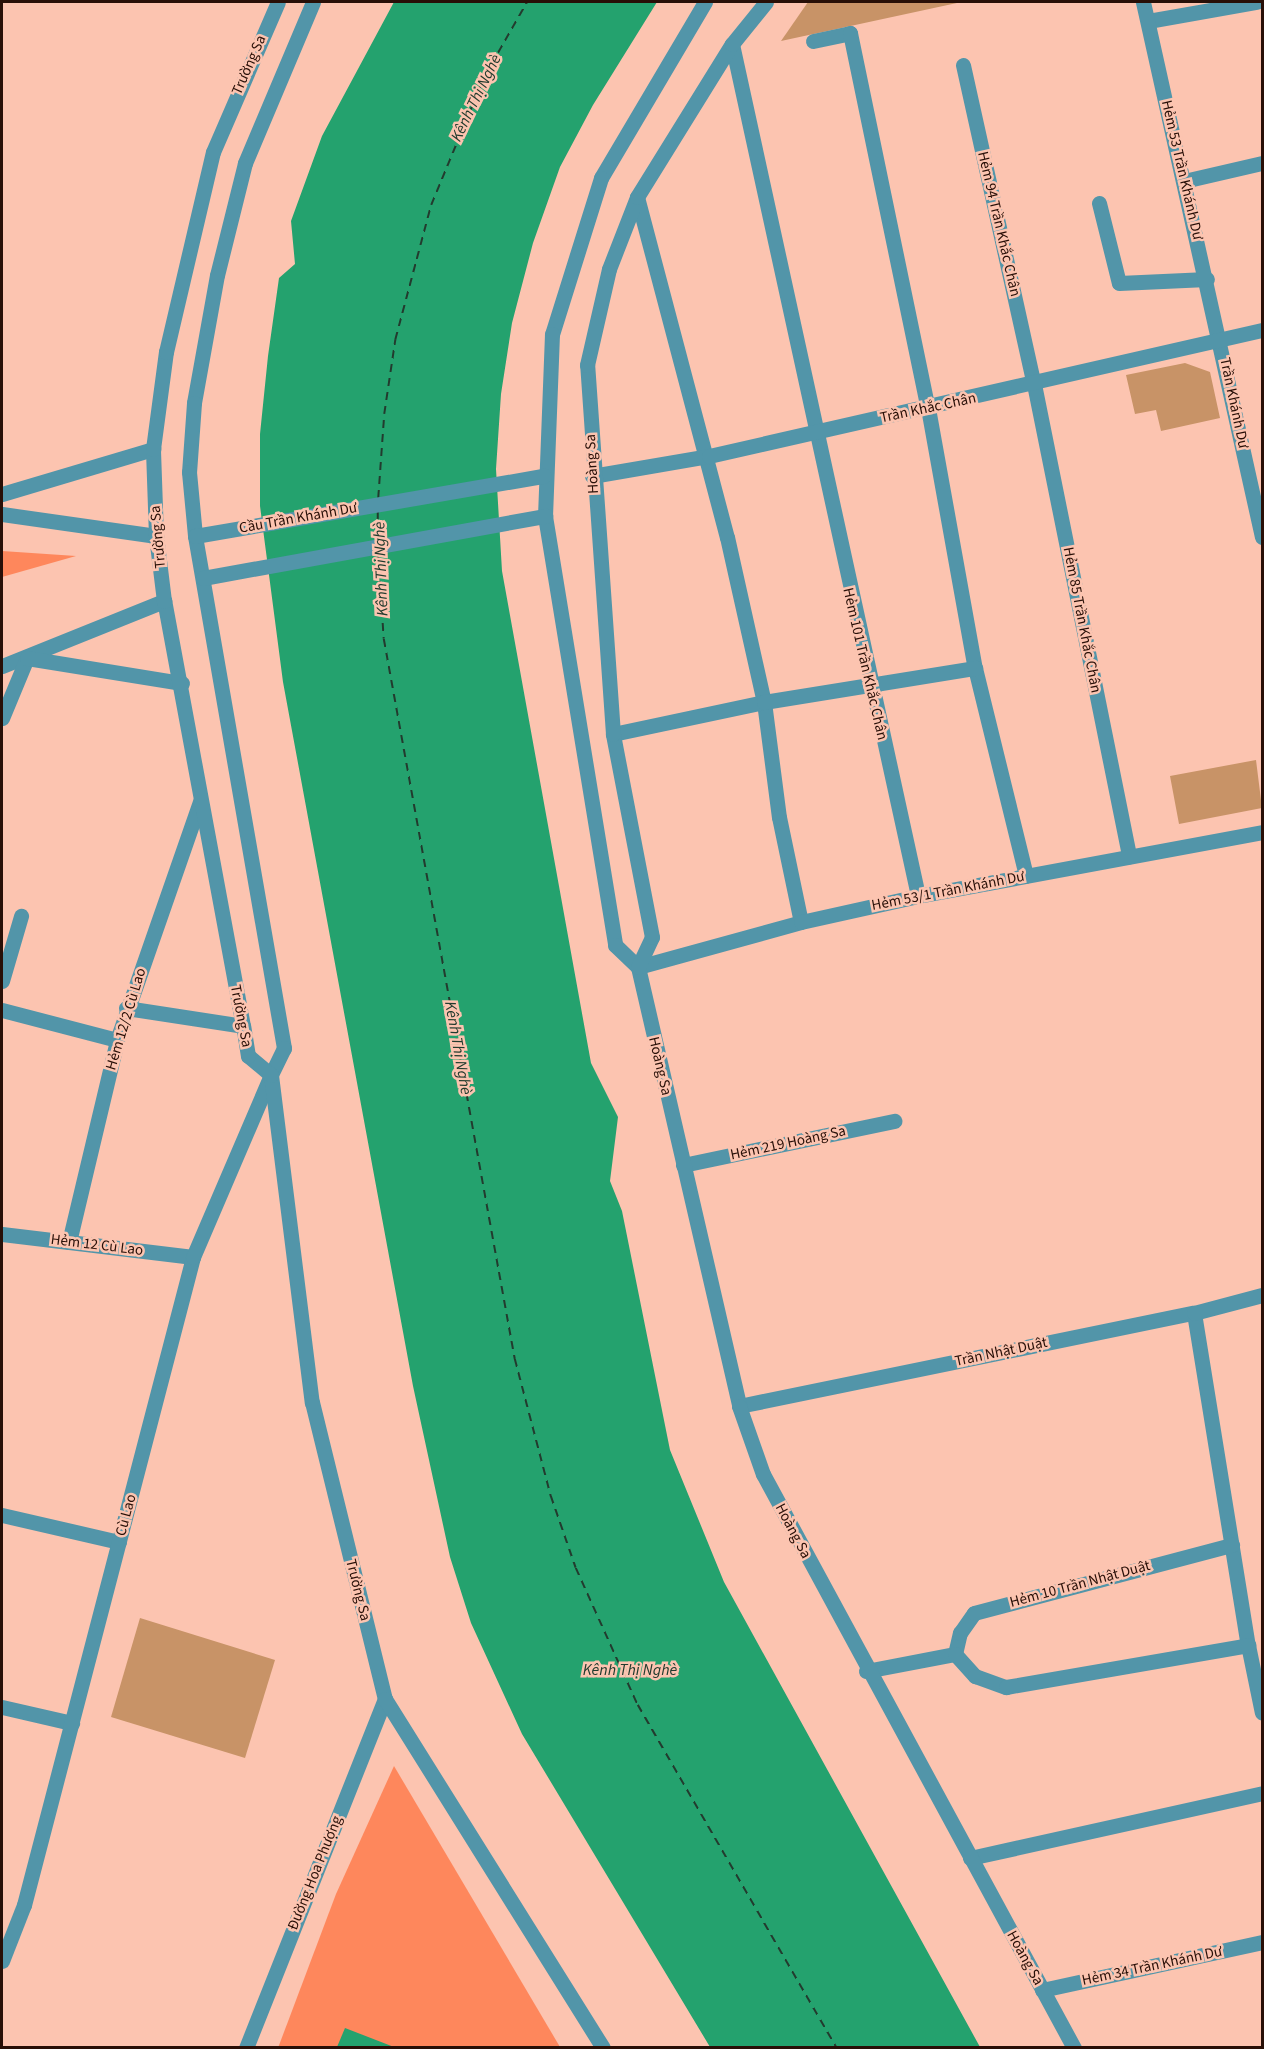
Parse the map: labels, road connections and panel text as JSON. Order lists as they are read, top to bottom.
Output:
{
  "streets": {
    "street": [
      "Trường Sa",
      "Hẻm 53 Trần Khánh Dư",
      "Hẻm 94 Trần Khắc Chân",
      "Trần Khánh Dư",
      "Trần Khắc Chân",
      "Hoàng Sa",
      "Cầu Trần Khánh Dư",
      "Hẻm 85 Trần Khắc Chân",
      "Hẻm 101 Trần Khắc Chân",
      "Hẻm 53/1 Trần Khánh Dư",
      "Hẻm 12/2 Cù Lao",
      "Hẻm 219 Hoàng Sa",
      "Hẻm 12 Cù Lao",
      "Trần Nhật Duật",
      "Cù Lao",
      "Hẻm 10 Trần Nhật Duật",
      "Đường Hoa Phượng",
      "Hẻm 34 Trần Khánh Dư"
    ]
  },
  "crossings": [
    ["Trường Sa", "Hẻm 12/2 Cù Lao"],
    ["Trường Sa", "Cù Lao"],
    ["Trường Sa", "Đường Hoa Phượng"],
    ["Hẻm 53 Trần Khánh Dư", "Trần Khánh Dư"],
    ["Hẻm 53 Trần Khánh Dư", "Trần Khắc Chân"],
    ["Hẻm 94 Trần Khắc Chân", "Trần Khắc Chân"],
    ["Hẻm 94 Trần Khắc Chân", "Hẻm 85 Trần Khắc Chân"],
    ["Trần Khánh Dư", "Trần Khắc Chân"],
    ["Trần Khắc Chân", "Hoàng Sa"],
    ["Trần Khắc Chân", "Hẻm 85 Trần Khắc Chân"],
    ["Trần Khắc Chân", "Hẻm 101 Trần Khắc Chân"],
    ["Hoàng Sa", "Hẻm 101 Trần Khắc Chân"],
    ["Hoàng Sa", "Hẻm 53/1 Trần Khánh Dư"],
    ["Hoàng Sa", "Hẻm 219 Hoàng Sa"],
    ["Hoàng Sa", "Trần Nhật Duật"],
    ["Hoàng Sa", "Hẻm 34 Trần Khánh Dư"],
    ["Hẻm 85 Trần Khắc Chân", "Hẻm 53/1 Trần Khánh Dư"],
    ["Hẻm 101 Trần Khắc Chân", "Hẻm 53/1 Trần Khánh Dư"],
    ["Hẻm 12/2 Cù Lao", "Hẻm 12 Cù Lao"],
    ["Hẻm 12 Cù Lao", "Cù Lao"]
  ],
  "water": ["Kênh Thị Nghè"]
}
